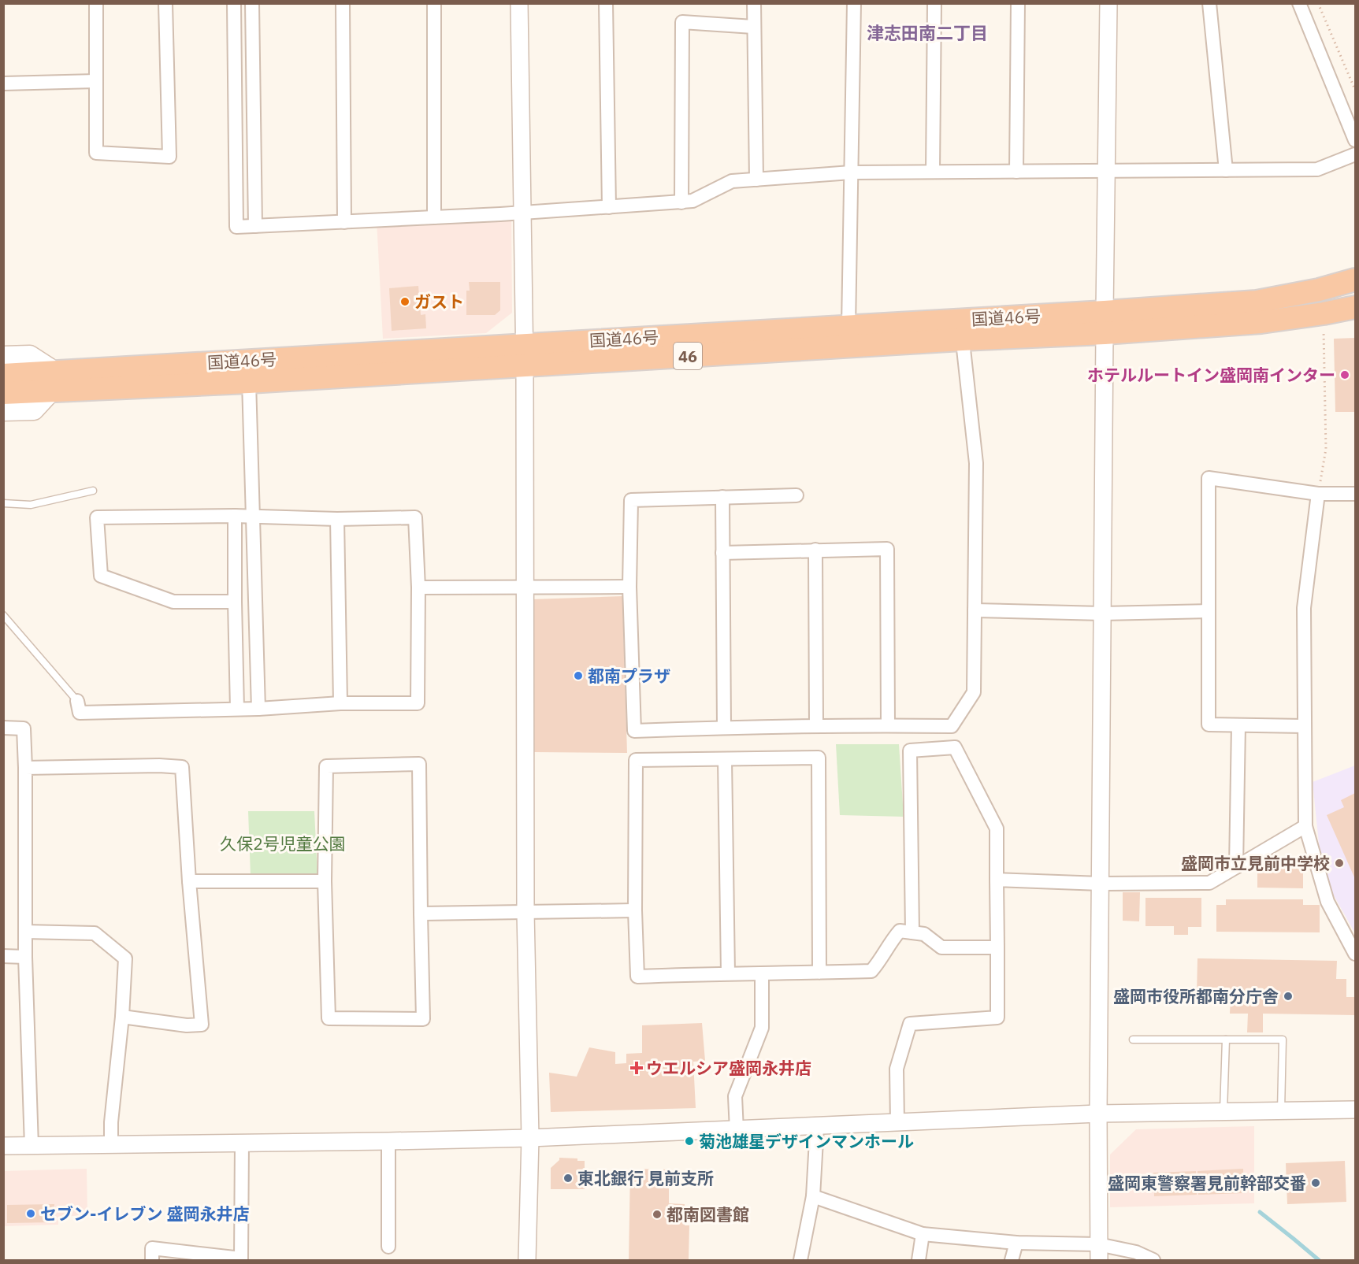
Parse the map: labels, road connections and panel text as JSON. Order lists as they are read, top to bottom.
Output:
{
  "streets": {
    "highway": ["国道46号", "46"]
  },
  "districts": ["津志田南二丁目"],
  "parks": ["久保2号児童公園"],
  "places": {
    "other": [
      "ガスト",
      "ホテルルートイン盛岡南インター",
      "都南プラザ",
      "盛岡市立見前中学校",
      "盛岡市役所都南分庁舎",
      "菊池雄星デザインマンホール",
      "東北銀行 見前支所",
      "盛岡東警察署見前幹部交番",
      "セブン-イレブン 盛岡永井店",
      "都南図書館"
    ],
    "health": ["ウエルシア盛岡永井店"]
  }
}
